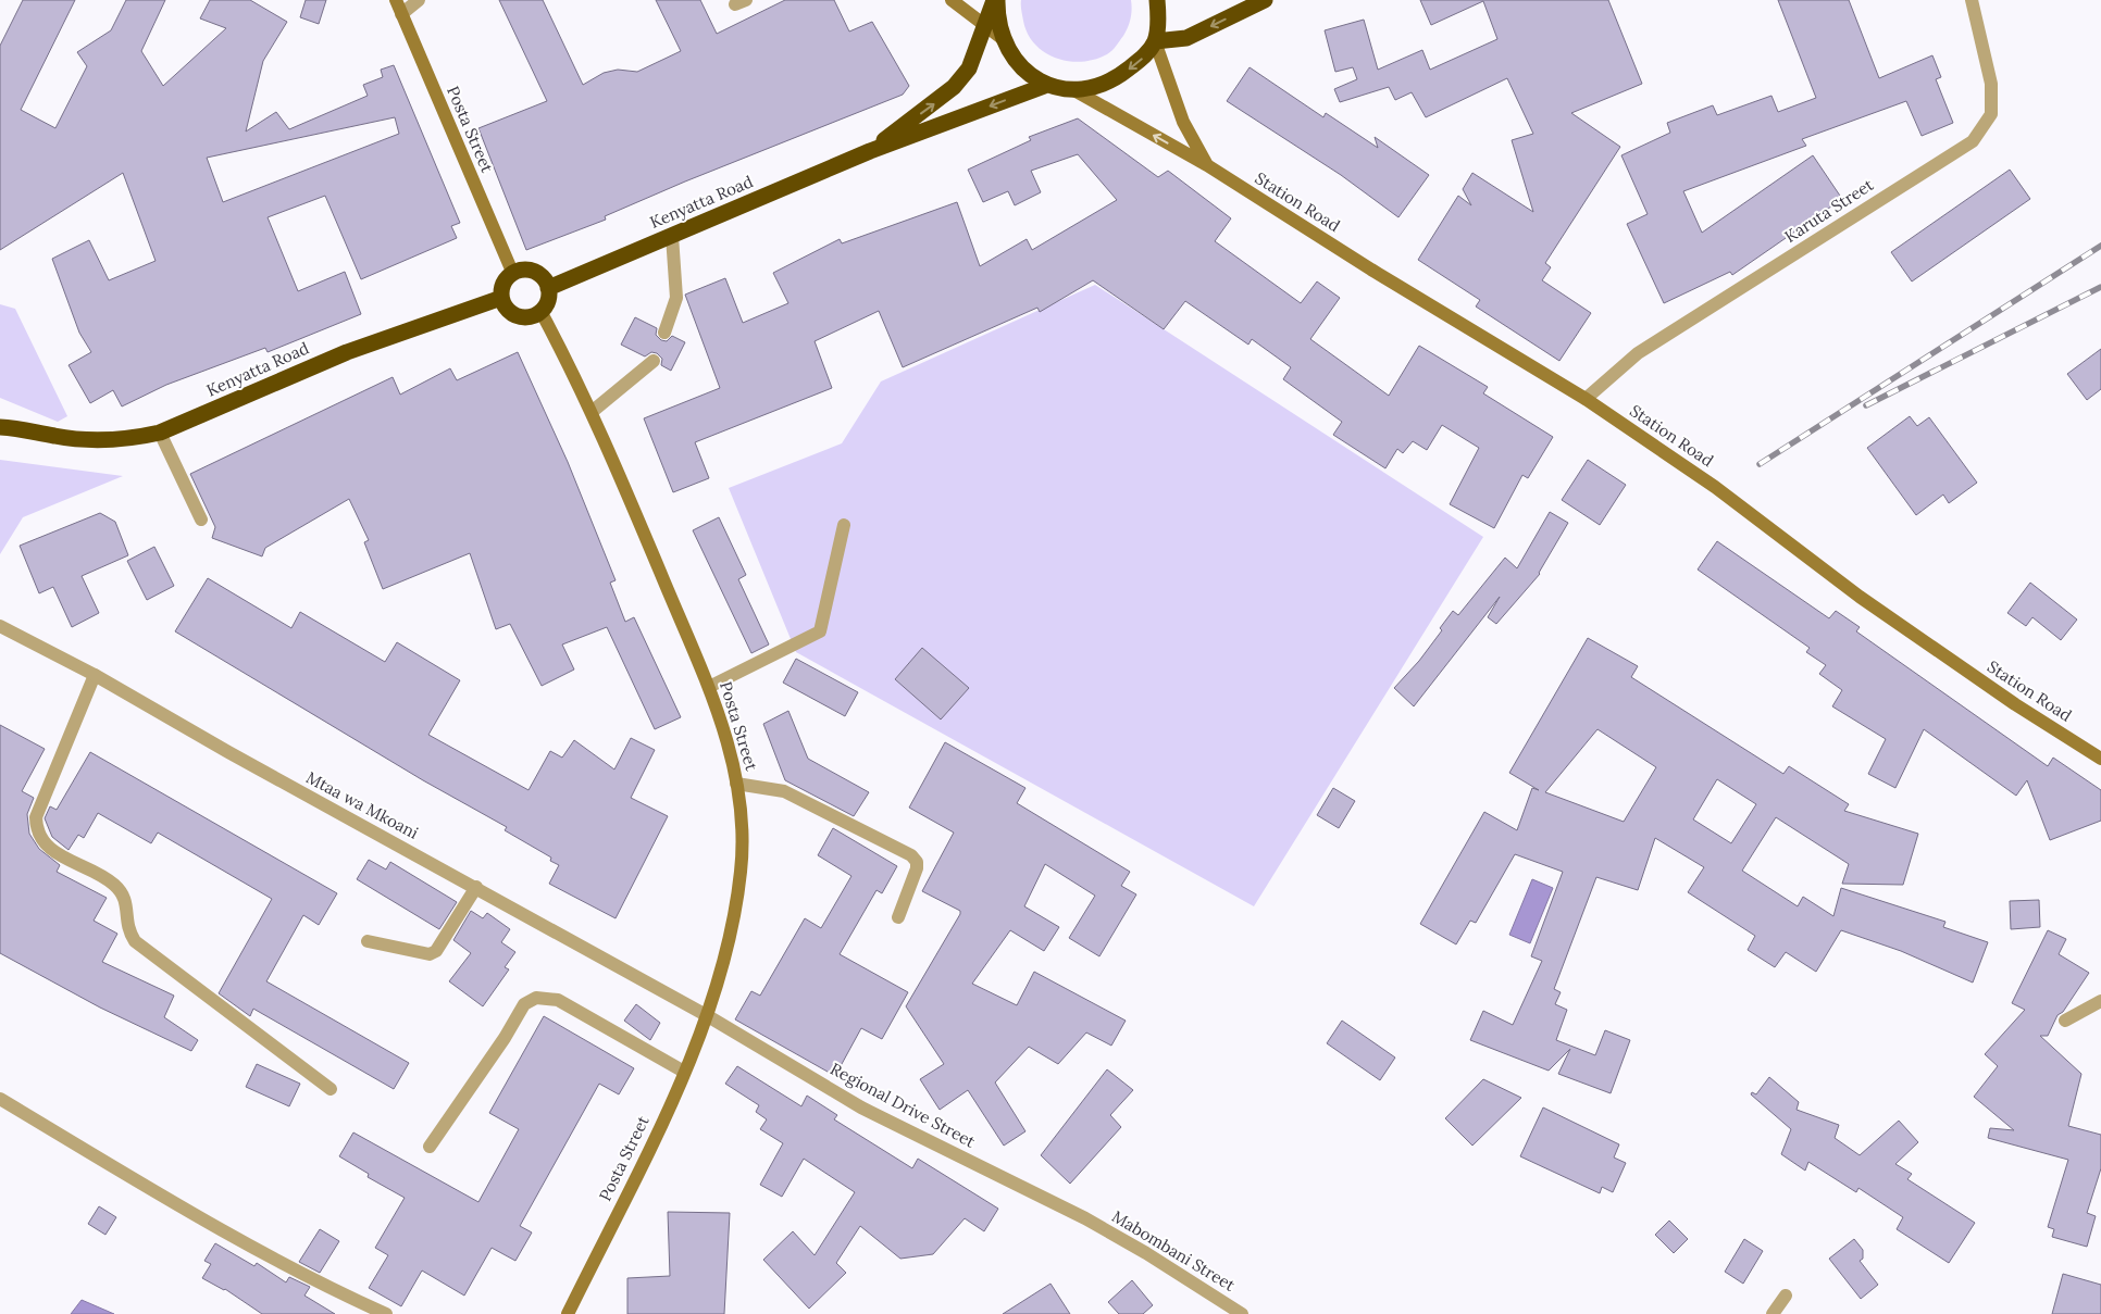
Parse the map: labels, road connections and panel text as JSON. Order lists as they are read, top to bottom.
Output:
{
  "streets": {
    "highway": ["Kenyatta Road"],
    "main road": ["Posta Street", "Station Road"],
    "street": [
      "Karuta Street",
      "Mtaa wa Mkoani",
      "Regional Drive Street",
      "Mabombani Street"
    ]
  },
  "crossings": [
    ["Posta Street", "Kenyatta Road"],
    ["Posta Street", "Mtaa wa Mkoani"],
    ["Posta Street", "Regional Drive Street"],
    ["Station Road", "Karuta Street"],
    ["Mtaa wa Mkoani", "Regional Drive Street"],
    ["Regional Drive Street", "Mabombani Street"]
  ]
}
